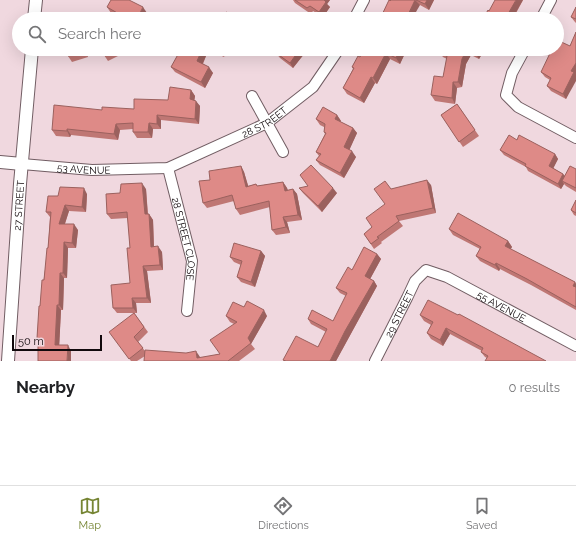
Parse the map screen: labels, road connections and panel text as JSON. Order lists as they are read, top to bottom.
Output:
{
  "streets": {
    "street": [
      "28 STREET",
      "53 AVENUE",
      "27 STREET",
      "28 STREET CLOSE",
      "55 AVENUE",
      "29 STREET"
    ]
  },
  "crossings": [
    ["28 STREET", "53 AVENUE"],
    ["28 STREET", "28 STREET CLOSE"],
    ["53 AVENUE", "27 STREET"],
    ["53 AVENUE", "28 STREET CLOSE"],
    ["55 AVENUE", "29 STREET"]
  ],
  "scale_bar": "50 m",
  "page": {
    "search": "Search here",
    "scale": "50 m",
    "heading": ["Nearby", "0 results"],
    "nav": ["Map", "Directions", "Saved"]
  }
}
